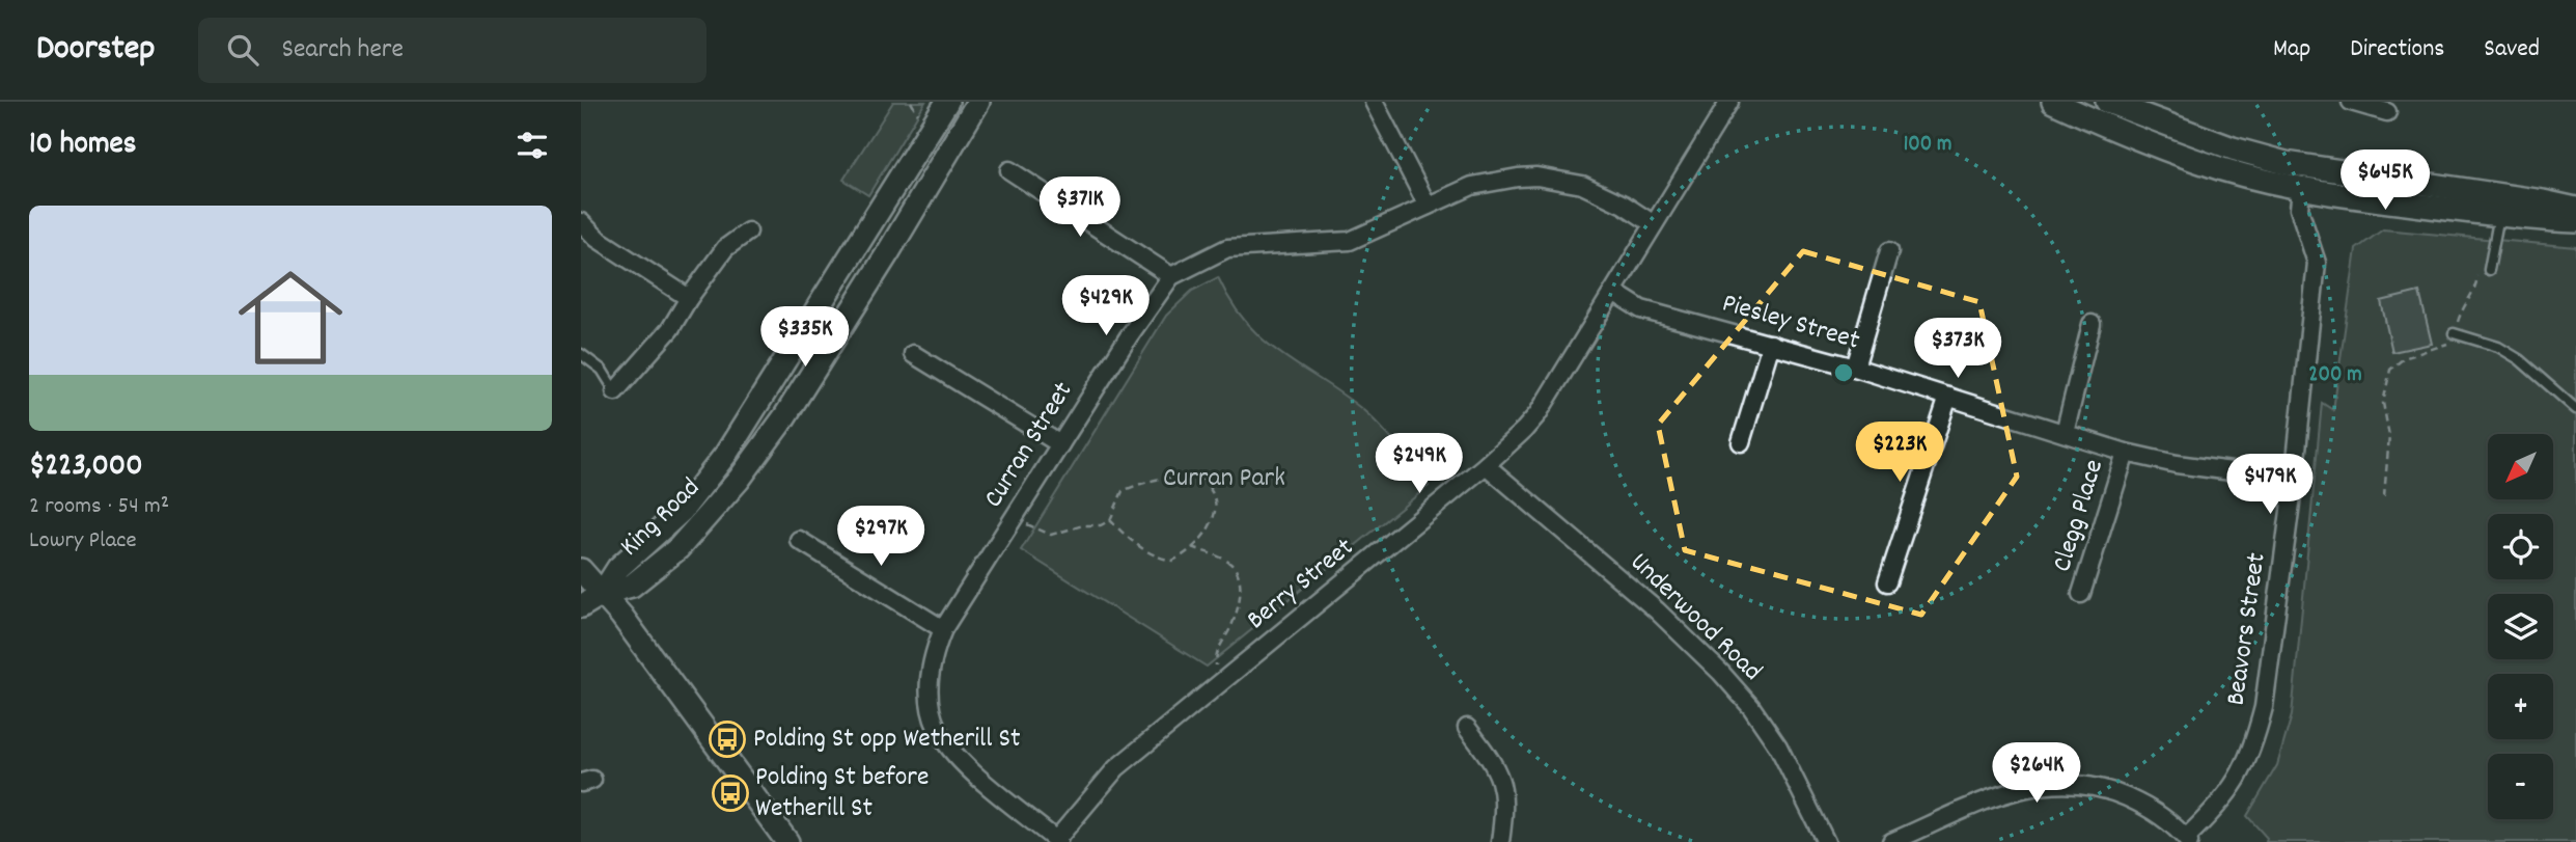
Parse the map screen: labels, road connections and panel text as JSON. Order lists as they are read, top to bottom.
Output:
{
  "streets": {
    "main road": ["King Road"],
    "street": [
      "Piesley Street",
      "Curran Street",
      "Clegg Place",
      "Berry Street",
      "Underwood Road",
      "Beavors Street"
    ]
  },
  "crossings": [
    ["Piesley Street", "Clegg Place"],
    ["Piesley Street", "Berry Street"],
    ["Piesley Street", "Beavors Street"],
    ["Curran Street", "Berry Street"],
    ["Berry Street", "Underwood Road"]
  ],
  "parks": ["Curran Park"],
  "places": {
    "bus stop": ["Polding St opp Wetherill St", "Polding St before Wetherill St"]
  },
  "north": "bottom left",
  "page": {
    "header": "Doorstep",
    "search": "Search here",
    "nav": ["Map", "Directions", "Saved"],
    "heading": "10 homes",
    "price": [
      "$645K",
      "$371K",
      "$429K",
      "$335K",
      "$373K",
      "$223K",
      "$249K",
      "$479K",
      "$297K",
      "$264K"
    ],
    "list": [
      {
        "name": "$223,000",
        "note": "2 rooms · 54 m² · Lowry Place"
      }
    ],
    "map_buttons": ["+", "−"]
  },
  "rings": ["100 m", "200 m"]
}
